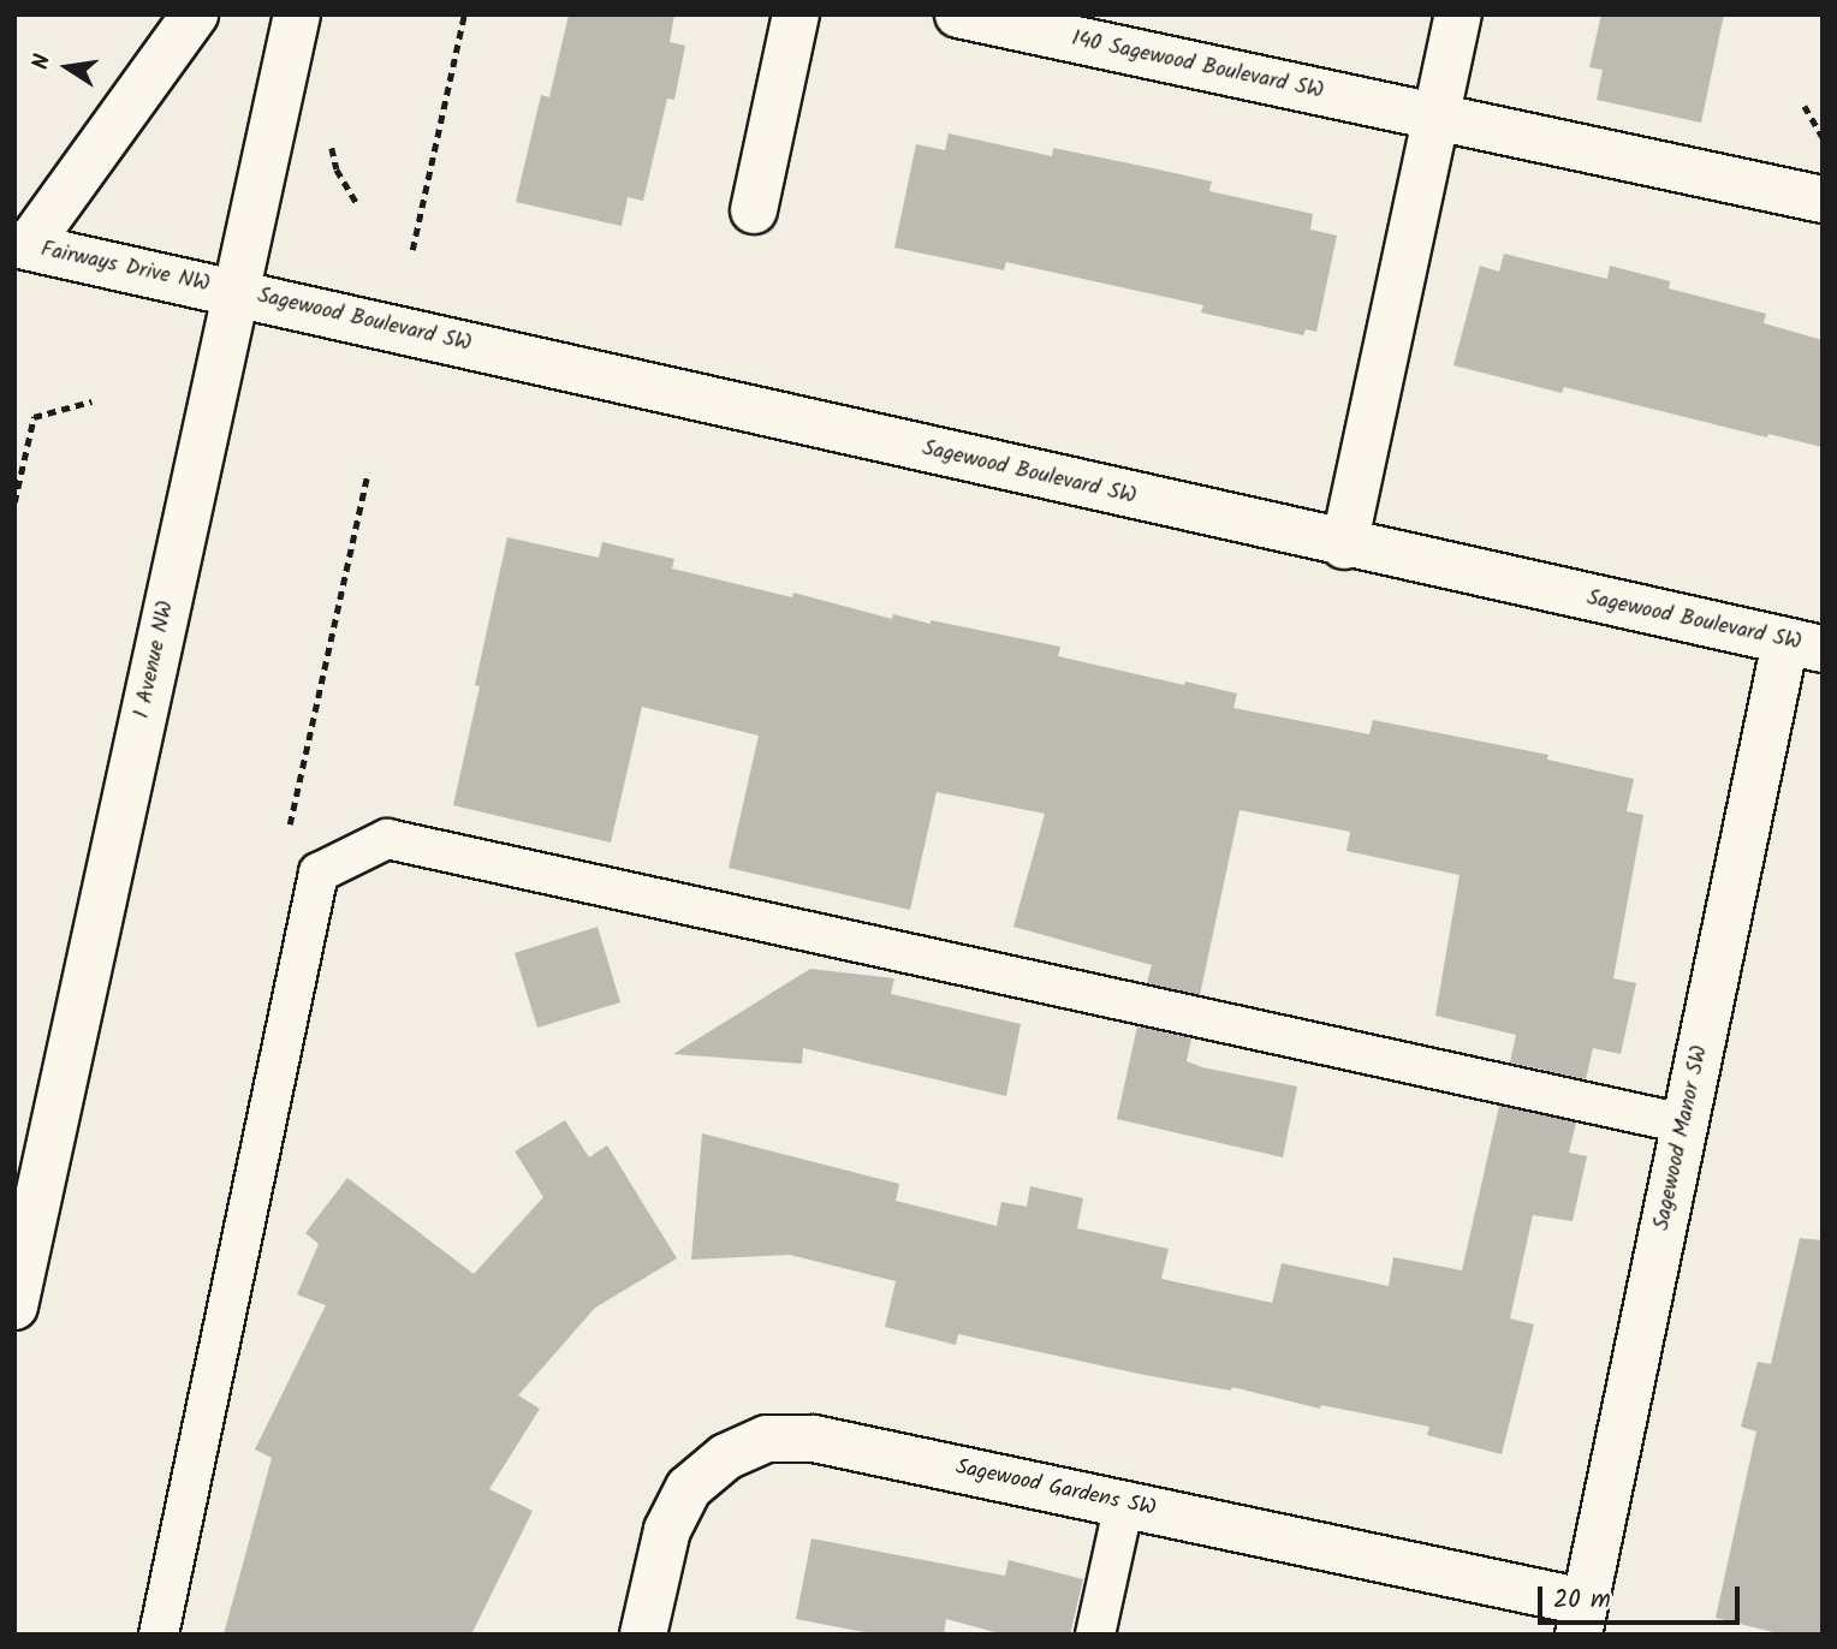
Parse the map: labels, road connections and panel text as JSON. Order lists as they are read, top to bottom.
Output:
{
  "streets": {
    "street": [
      "140 Sagewood Boulevard SW",
      "Fairways Drive NW",
      "Sagewood Boulevard SW",
      "1 Avenue NW",
      "Sagewood Manor SW",
      "Sagewood Gardens SW"
    ]
  },
  "crossings": [
    ["Fairways Drive NW", "Sagewood Boulevard SW"],
    ["Fairways Drive NW", "1 Avenue NW"],
    ["Sagewood Boulevard SW", "1 Avenue NW"],
    ["Sagewood Boulevard SW", "Sagewood Manor SW"],
    ["Sagewood Manor SW", "Sagewood Gardens SW"]
  ],
  "scale_bar": "20 m",
  "north": "left"
}
